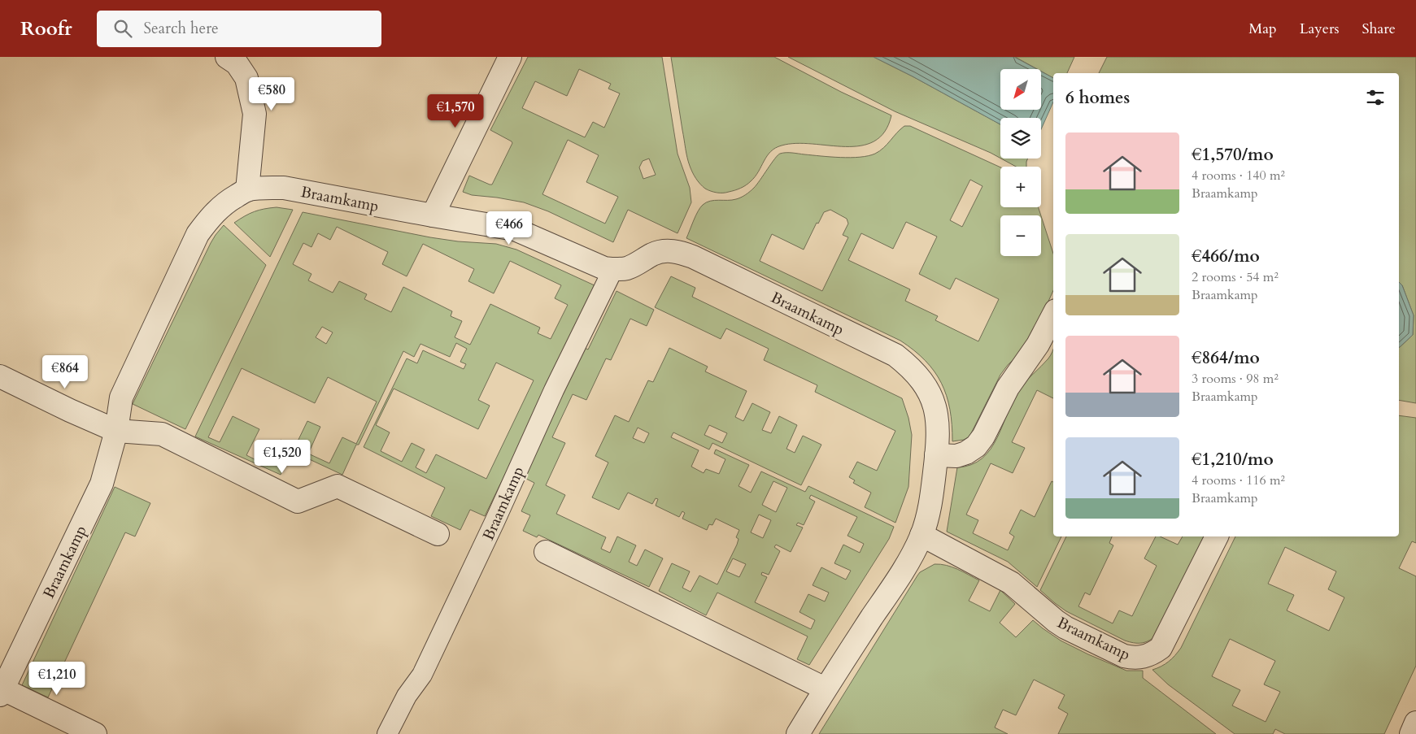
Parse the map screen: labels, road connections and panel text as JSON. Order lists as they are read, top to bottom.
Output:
{
  "streets": {
    "street": ["Braamkamp"]
  },
  "north": "bottom left",
  "page": {
    "header": "Roofr",
    "search": "Search here",
    "nav": ["Map", "Layers", "Share"],
    "map_buttons": ["+", "−"],
    "heading": "6 homes",
    "price": [
      "€580",
      "€1,570",
      "€466",
      "€864",
      "€1,520",
      "€1,210"
    ],
    "list": [
      {
        "name": "€1,570/mo",
        "note": "4 rooms · 140 m² · Braamkamp"
      },
      {
        "name": "€466/mo",
        "note": "2 rooms · 54 m² · Braamkamp"
      },
      {
        "name": "€864/mo",
        "note": "3 rooms · 98 m² · Braamkamp"
      },
      {
        "name": "€1,210/mo",
        "note": "4 rooms · 116 m² · Braamkamp"
      }
    ]
  }
}
